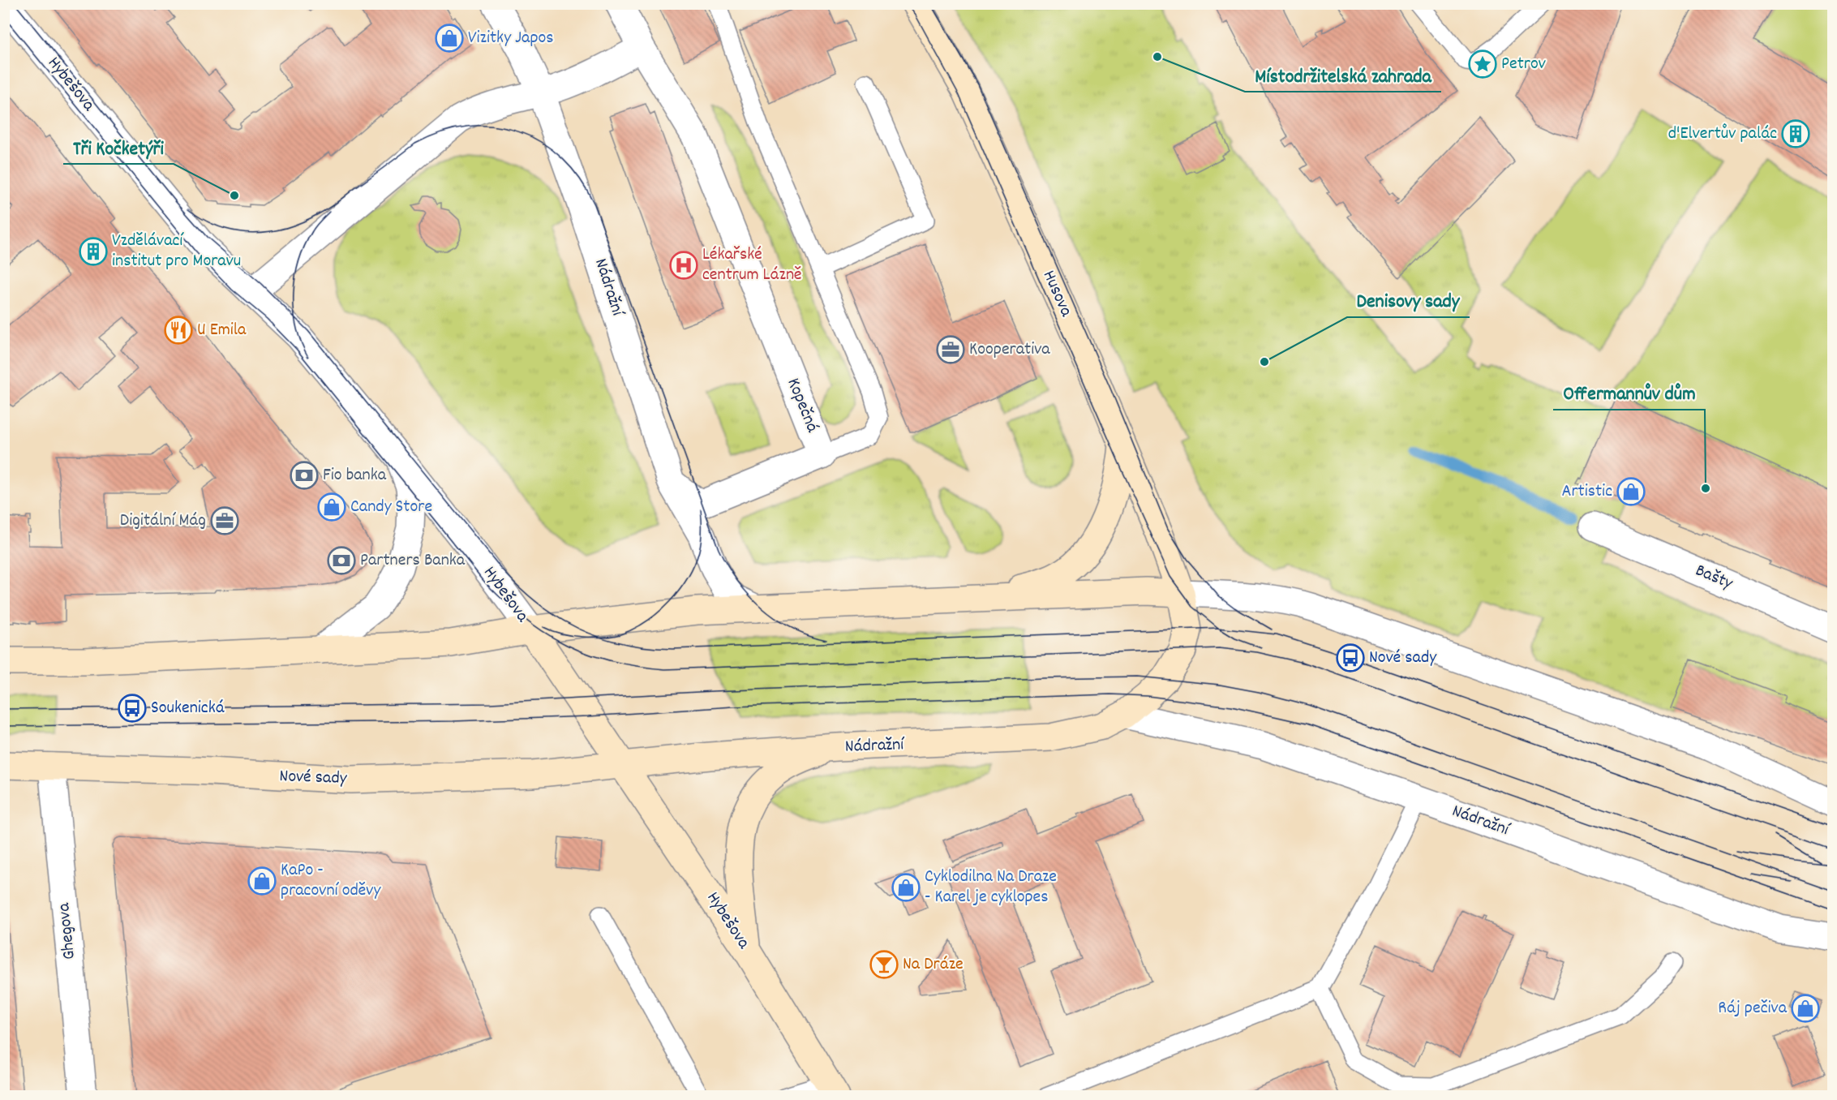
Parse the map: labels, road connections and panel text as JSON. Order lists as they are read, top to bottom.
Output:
{
  "streets": {
    "main road": [
      "Hybešova",
      "Nádražní",
      "Husova",
      "Nové sady"
    ],
    "street": ["Kopečná", "Bašty", "Ghegova"]
  },
  "crossings": [
    ["Hybešova", "Nádražní"],
    ["Hybešova", "Nové sady"],
    ["Nádražní", "Husova"],
    ["Nádražní", "Nové sady"],
    ["Nové sady", "Ghegova"]
  ],
  "places": {
    "shop": [
      "Vizitky Japos",
      "Artistic",
      "Candy Store",
      "KaPo - pracovní oděvy",
      "Cyklodilna Na Draze - Karel je cyklopes",
      "Ráj pečiva"
    ],
    "other": [
      "Místodržitelská zahrada",
      "Tři Kočketýři",
      "Denisovy sady",
      "Offermannův dům"
    ],
    "place": ["Petrov"],
    "building": ["d'Elvertův palác", "Vzdělávací institut pro Moravu"],
    "hospital": ["Lékařské centrum Lázně"],
    "restaurant": ["U Emila"],
    "office": ["Kooperativa", "Digitální Mág"],
    "bank": ["Fio banka", "Partners Banka"],
    "bus stop": ["Nové sady", "Soukenická"],
    "bar": ["Na Dráze"]
  }
}
